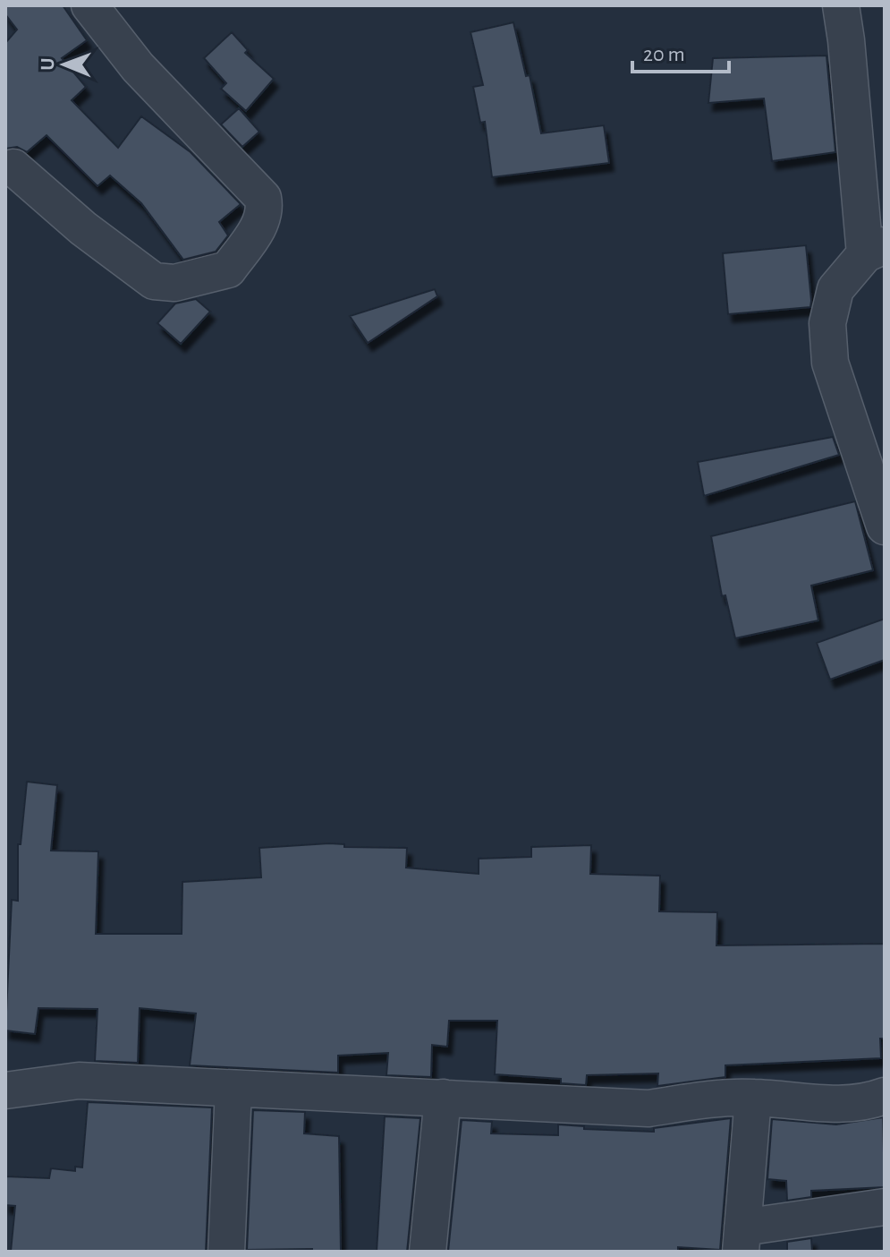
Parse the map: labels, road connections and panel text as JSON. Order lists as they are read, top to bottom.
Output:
{
  "scale_bar": "20 m",
  "north": "left"
}
